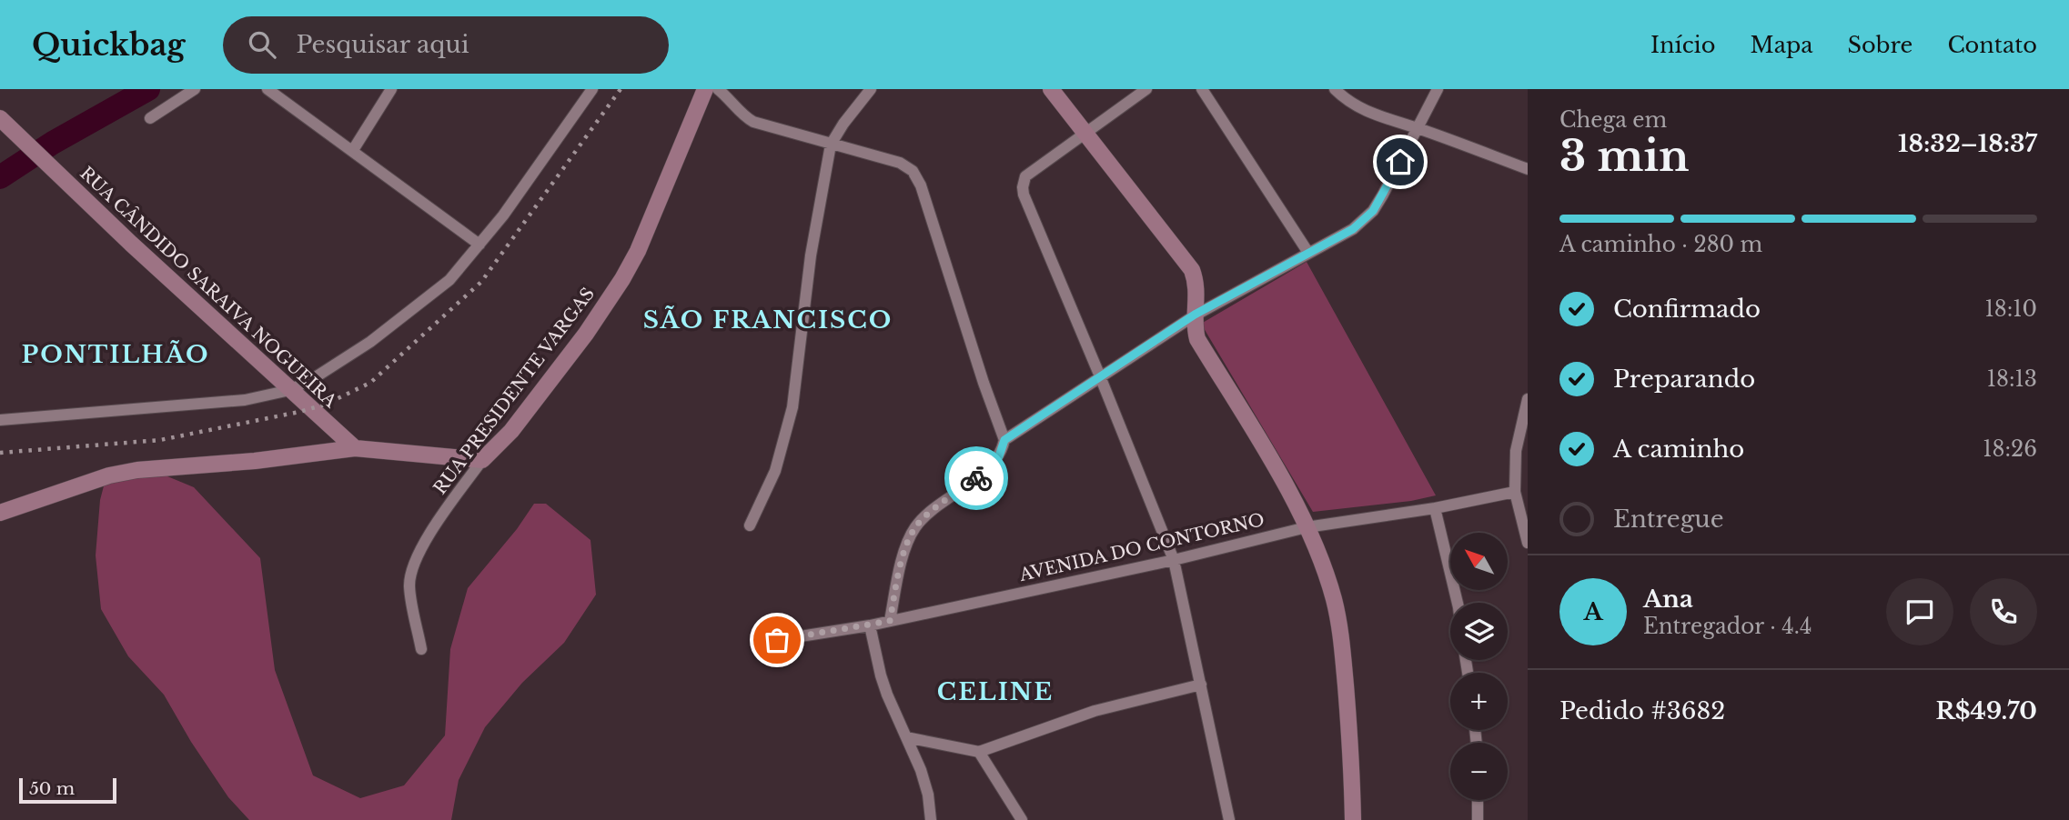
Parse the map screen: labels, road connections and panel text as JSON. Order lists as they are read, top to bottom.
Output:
{
  "streets": {
    "street": ["RUA CÂNDIDO SARAIVA NOGUEIRA", "RUA PRESIDENTE VARGAS", "AVENIDA DO CONTORNO"]
  },
  "districts": ["SÃO FRANCISCO", "PONTILHÃO", "CELINE"],
  "scale_bar": "50 m",
  "north": "top left",
  "page": {
    "header": "Quickbag",
    "search": "Pesquisar aqui",
    "nav": [
      "Início",
      "Mapa",
      "Sobre",
      "Contato"
    ],
    "heading": ["3 min", "Chega em", "18:32–18:37"],
    "panel": [
      "Ana",
      "Entregador · 4.4",
      "Pedido #3682",
      "R$49.70"
    ],
    "bar": "A caminho · 280 m",
    "list": [
      ["Confirmado", "18:10"],
      ["Preparando", "18:13"],
      ["A caminho", "18:26"],
      "Entregue"
    ],
    "map_buttons": ["+", "−"],
    "round": "A",
    "scale": "50 m"
  }
}
